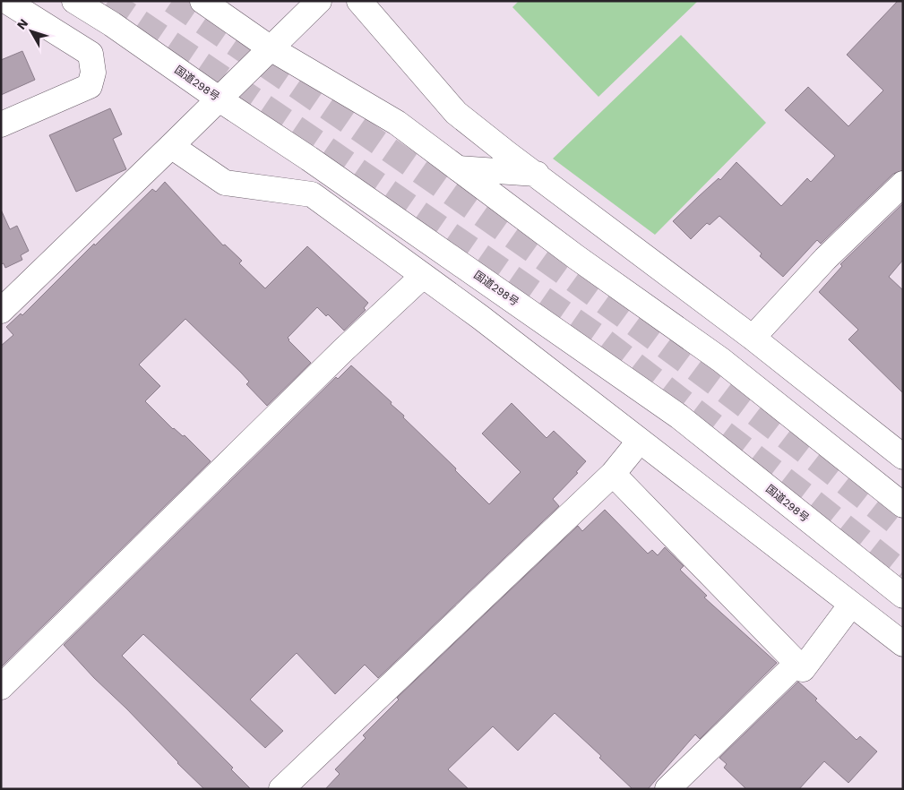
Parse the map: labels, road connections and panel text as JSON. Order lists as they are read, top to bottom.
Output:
{
  "streets": {
    "main road": ["国道298号"]
  },
  "north": "top left"
}
